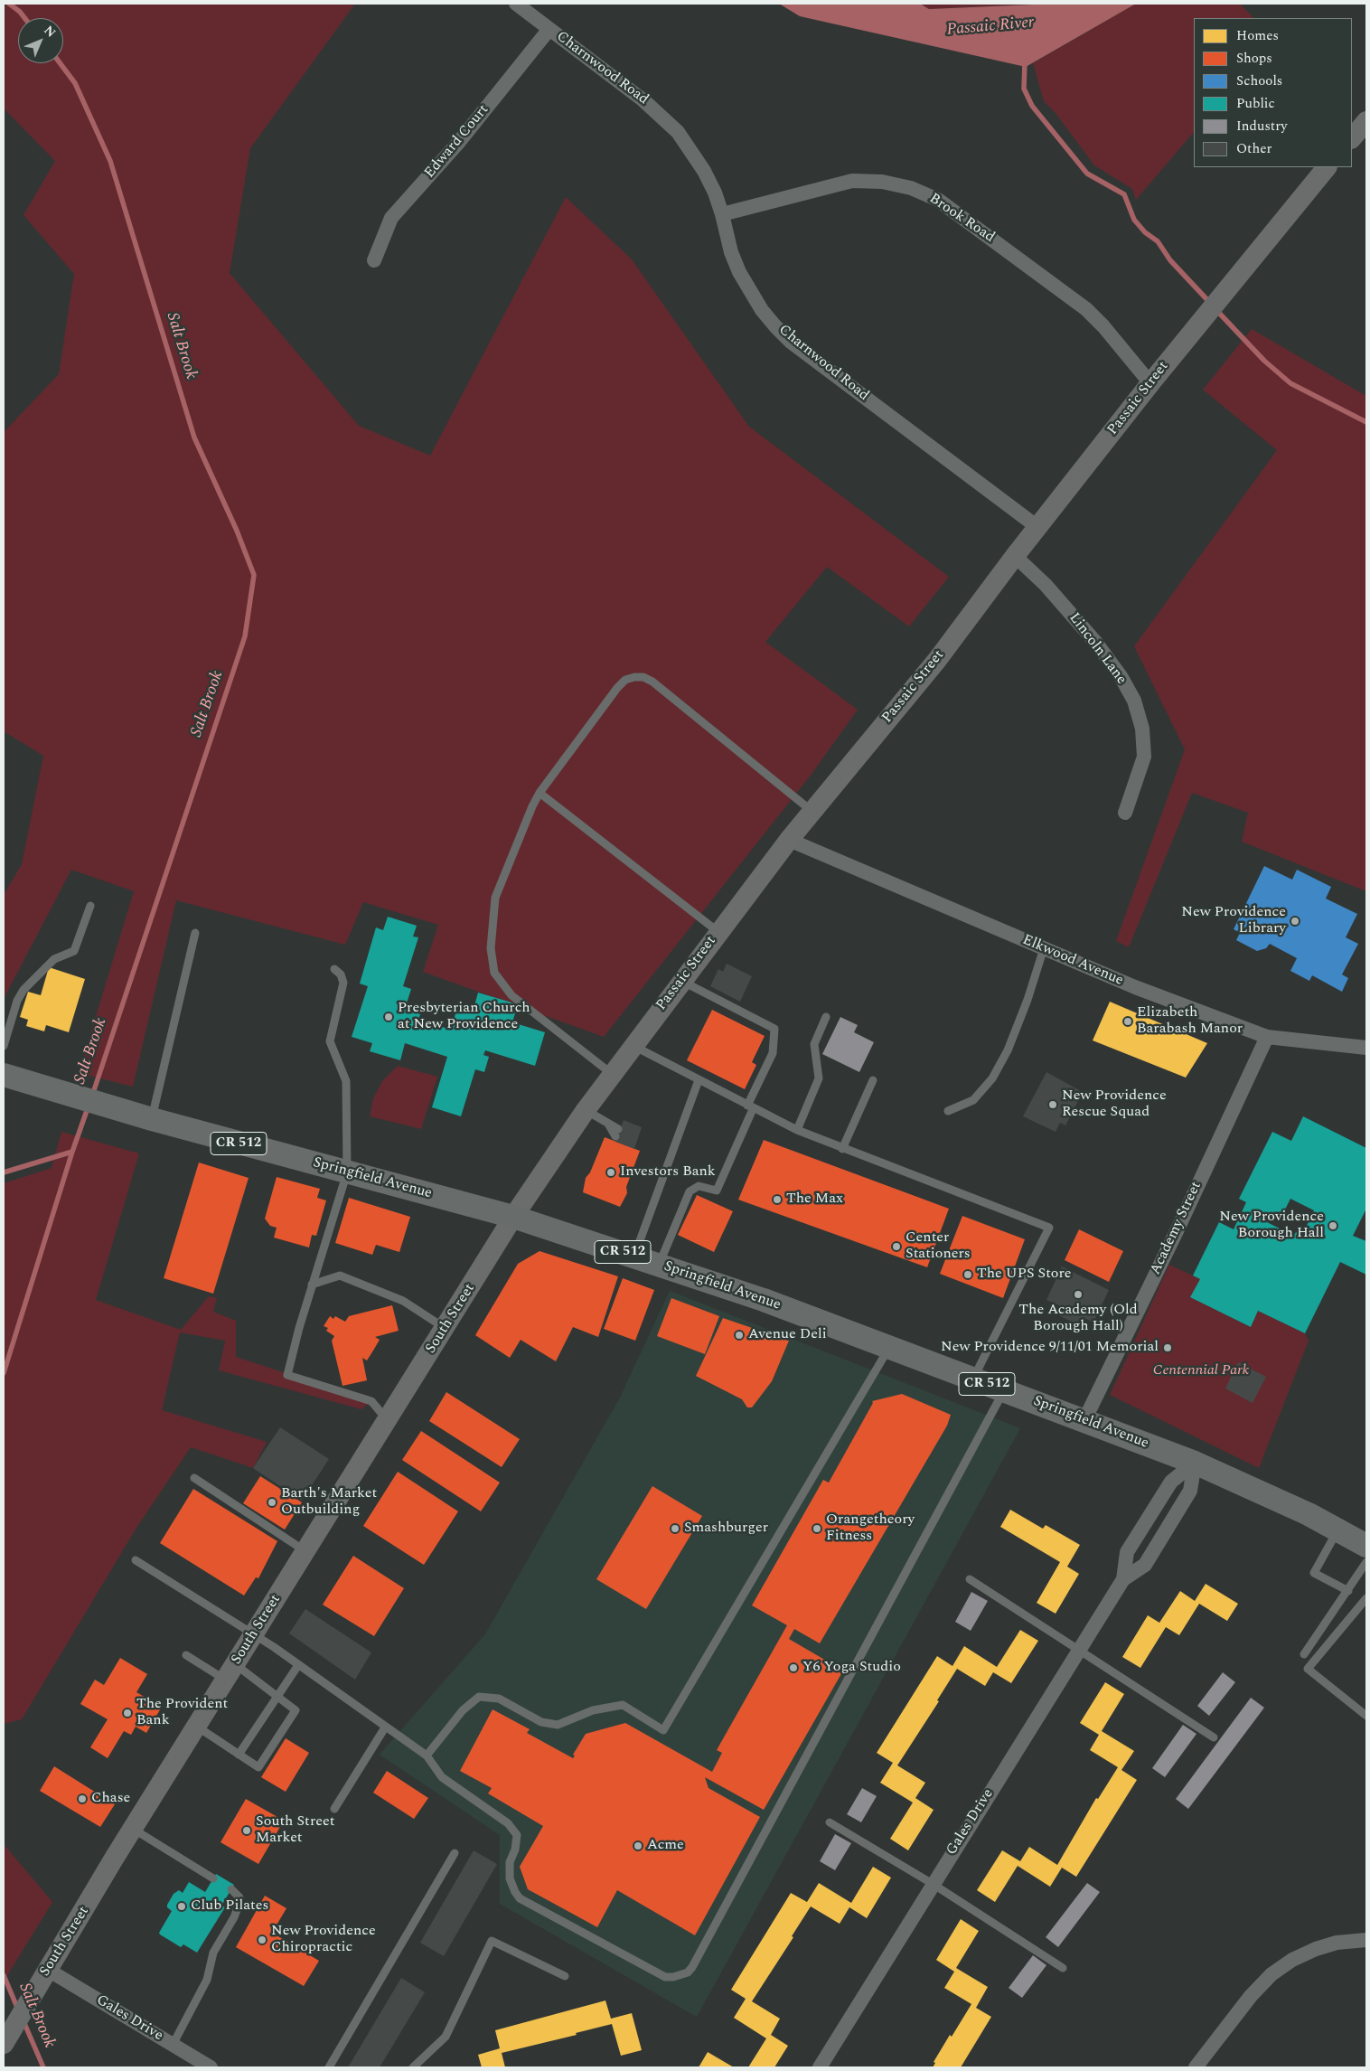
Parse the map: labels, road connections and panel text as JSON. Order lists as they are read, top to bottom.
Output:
{
  "streets": {
    "main road": [
      "Passaic Street",
      "CR 512",
      "Springfield Avenue",
      "South Street"
    ],
    "street": [
      "Charnwood Road",
      "Edward Court",
      "Brook Road",
      "Lincoln Lane",
      "Elkwood Avenue",
      "Academy Street",
      "Gales Drive"
    ]
  },
  "crossings": [
    ["Charnwood Road", "Edward Court"],
    ["Charnwood Road", "Brook Road"],
    ["Charnwood Road", "Passaic Street"],
    ["Brook Road", "Passaic Street"],
    ["Passaic Street", "Lincoln Lane"],
    ["Passaic Street", "Elkwood Avenue"],
    ["Passaic Street", "Springfield Avenue"],
    ["Passaic Street", "South Street"],
    ["Elkwood Avenue", "Academy Street"],
    ["Springfield Avenue", "Academy Street"],
    ["Springfield Avenue", "South Street"],
    ["Springfield Avenue", "Gales Drive"],
    ["South Street", "Gales Drive"]
  ],
  "water": ["Passaic River", "Salt Brook"],
  "parks": ["Centennial Park"],
  "places": [
    "New Providence Library",
    "Presbyterian Church at New Providence",
    "Elizabeth Barabash Manor",
    "New Providence Rescue Squad",
    "Investors Bank",
    "The Max",
    "New Providence Borough Hall",
    "Center Stationers",
    "The UPS Store",
    "The Academy (Old Borough Hall)",
    "Avenue Deli",
    "New Providence 9/11/01 Memorial",
    "Barth's Market Outbuilding",
    "Smashburger",
    "Orangetheory Fitness",
    "Y6 Yoga Studio",
    "The Provident Bank",
    "Chase",
    "South Street Market",
    "Acme",
    "Club Pilates",
    "New Providence Chiropractic"
  ],
  "legend": [
    "Homes",
    "Shops",
    "Schools",
    "Public",
    "Industry",
    "Other"
  ],
  "north": "top right"
}
